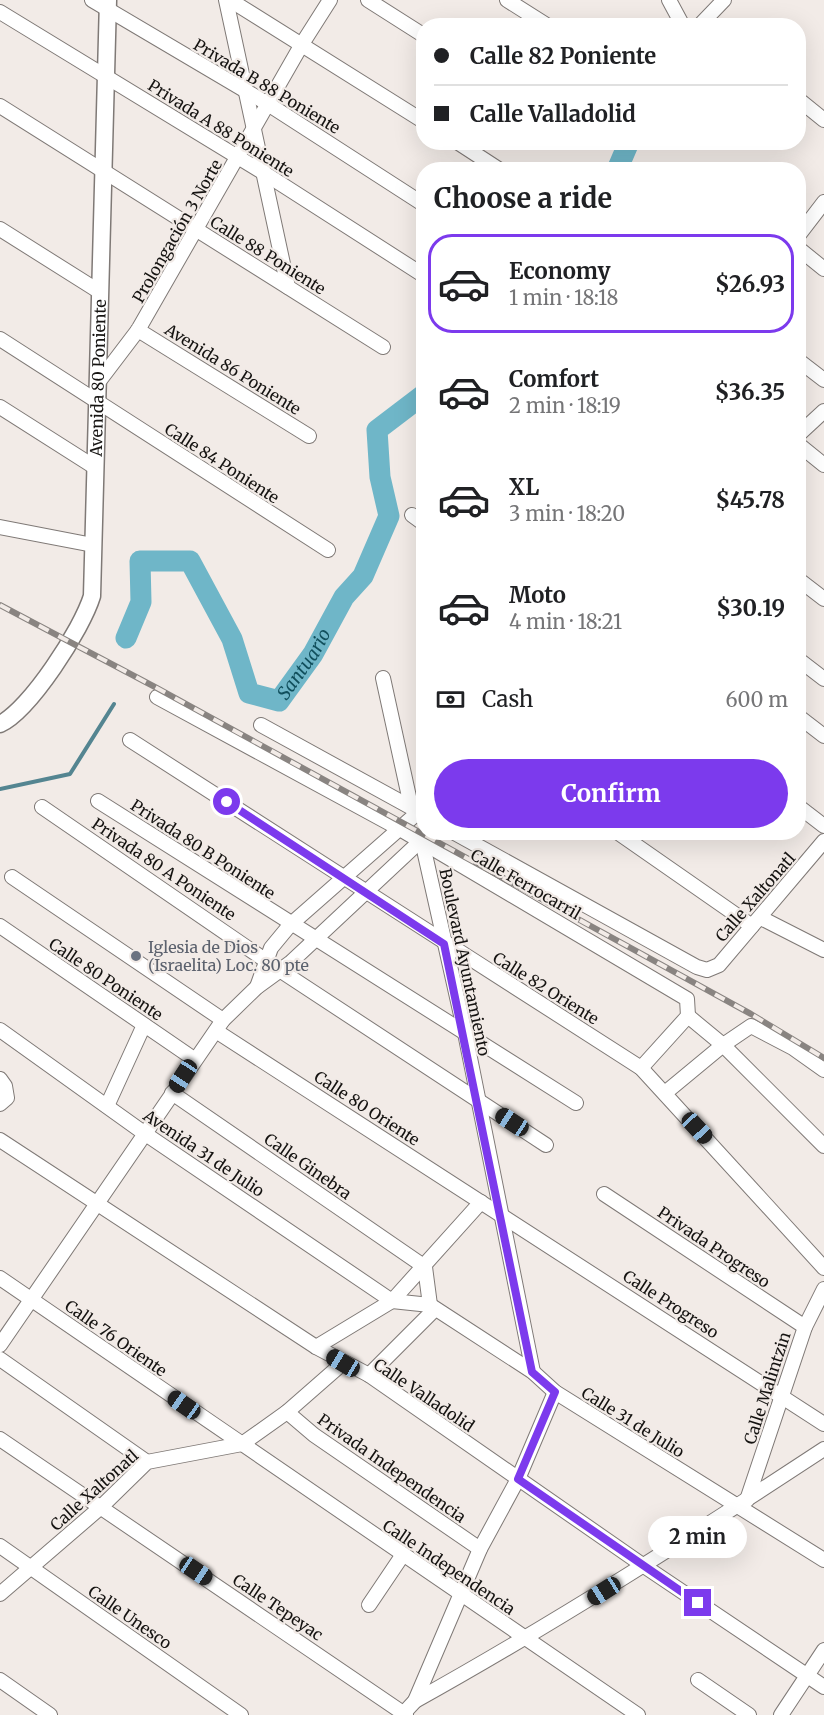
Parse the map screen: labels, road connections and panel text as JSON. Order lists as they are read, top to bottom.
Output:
{
  "streets": {
    "street": [
      "Privada B 88 Poniente",
      "Privada A 88 Poniente",
      "Prolongación 3 Norte",
      "Calle 88 Poniente",
      "Avenida 86 Poniente",
      "Avenida 80 Poniente",
      "Calle 84 Poniente",
      "Privada 80 B Poniente",
      "Privada 80 A Poniente",
      "Calle Ferrocarril",
      "Calle Xaltonatl",
      "Boulevard Ayuntamiento",
      "Calle 80 Poniente",
      "Calle 82 Oriente",
      "Calle 80 Oriente",
      "Avenida 31 de Julio",
      "Calle Ginebra",
      "Privada Progreso",
      "Calle Progreso",
      "Calle 76 Oriente",
      "Calle Malintzin",
      "Calle Valladolid",
      "Calle 31 de Julio",
      "Privada Independencia",
      "Calle Independencia",
      "Calle Tepeyac",
      "Calle Unesco"
    ]
  },
  "crossings": [
    ["Privada B 88 Poniente", "Prolongación 3 Norte"],
    ["Privada B 88 Poniente", "Avenida 80 Poniente"],
    ["Privada A 88 Poniente", "Prolongación 3 Norte"],
    ["Privada A 88 Poniente", "Avenida 80 Poniente"],
    ["Prolongación 3 Norte", "Calle 88 Poniente"],
    ["Prolongación 3 Norte", "Avenida 86 Poniente"],
    ["Prolongación 3 Norte", "Avenida 80 Poniente"],
    ["Calle 88 Poniente", "Avenida 80 Poniente"],
    ["Avenida 80 Poniente", "Calle 84 Poniente"],
    ["Privada 80 B Poniente", "Boulevard Ayuntamiento"],
    ["Privada 80 A Poniente", "Boulevard Ayuntamiento"],
    ["Calle Xaltonatl", "Calle 76 Oriente"],
    ["Calle Xaltonatl", "Calle Valladolid"],
    ["Calle Xaltonatl", "Privada Independencia"],
    ["Calle Xaltonatl", "Calle Independencia"],
    ["Calle Xaltonatl", "Calle Tepeyac"],
    ["Calle Xaltonatl", "Calle Unesco"],
    ["Boulevard Ayuntamiento", "Calle 82 Oriente"],
    ["Boulevard Ayuntamiento", "Calle 80 Oriente"],
    ["Boulevard Ayuntamiento", "Calle Progreso"],
    ["Boulevard Ayuntamiento", "Calle 31 de Julio"],
    ["Calle 80 Oriente", "Calle Progreso"],
    ["Avenida 31 de Julio", "Calle 31 de Julio"],
    ["Privada Progreso", "Calle Malintzin"],
    ["Calle Progreso", "Calle Malintzin"],
    ["Calle 76 Oriente", "Calle Independencia"],
    ["Calle Malintzin", "Calle 31 de Julio"]
  ],
  "water": ["Santuario"],
  "places": ["Iglesia de Dios (Israelita) Loc. 80 pte"],
  "page": {
    "banner": ["Calle 82 Poniente", "Calle Valladolid"],
    "heading": "Choose a ride",
    "list": [
      {
        "name": "Economy",
        "note": "1 min · 18:18",
        "value": "$26.93"
      },
      {
        "name": "Comfort",
        "note": "2 min · 18:19",
        "value": "$36.35"
      },
      {
        "name": "XL",
        "note": "3 min · 18:20",
        "value": "$45.78"
      },
      {
        "name": "Moto",
        "note": "4 min · 18:21",
        "value": "$30.19"
      }
    ],
    "pay": ["Cash", "600 m"],
    "buttons": "Confirm",
    "bubble": "2 min"
  }
}
